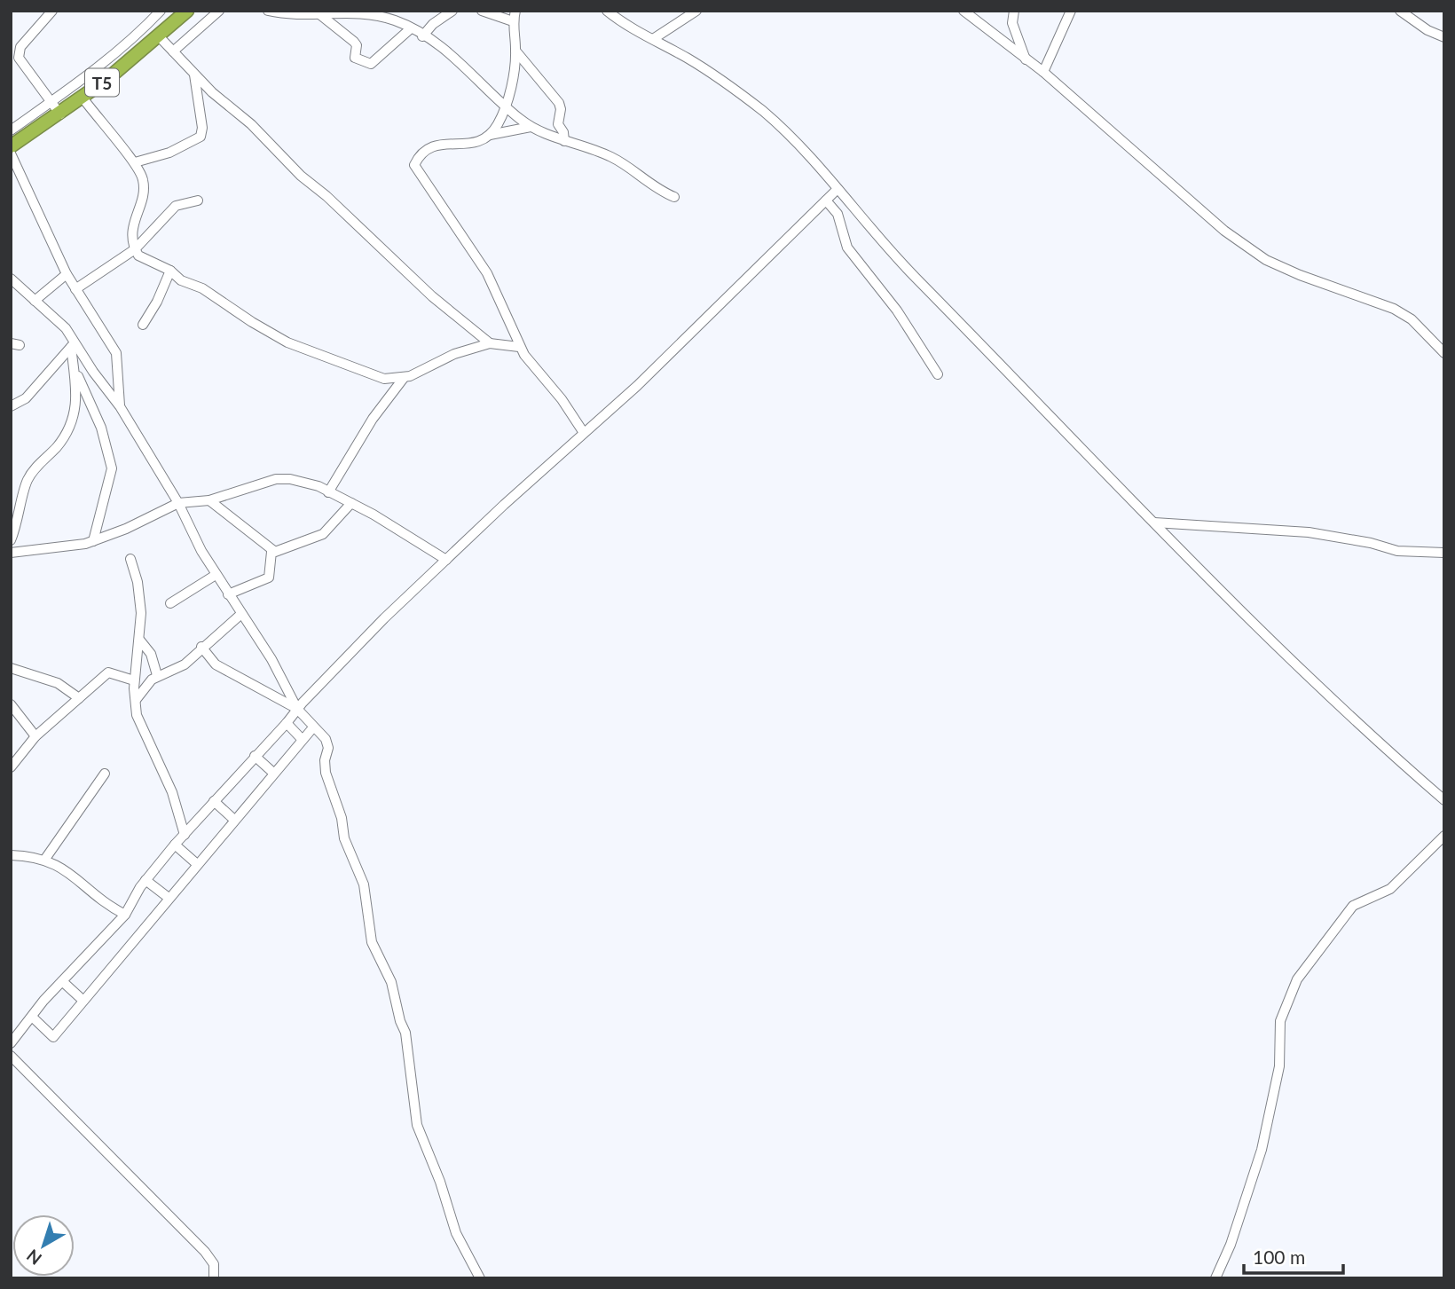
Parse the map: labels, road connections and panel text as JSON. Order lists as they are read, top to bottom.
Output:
{
  "streets": {
    "highway": ["T5"]
  },
  "scale_bar": "100 m",
  "north": "bottom left"
}
